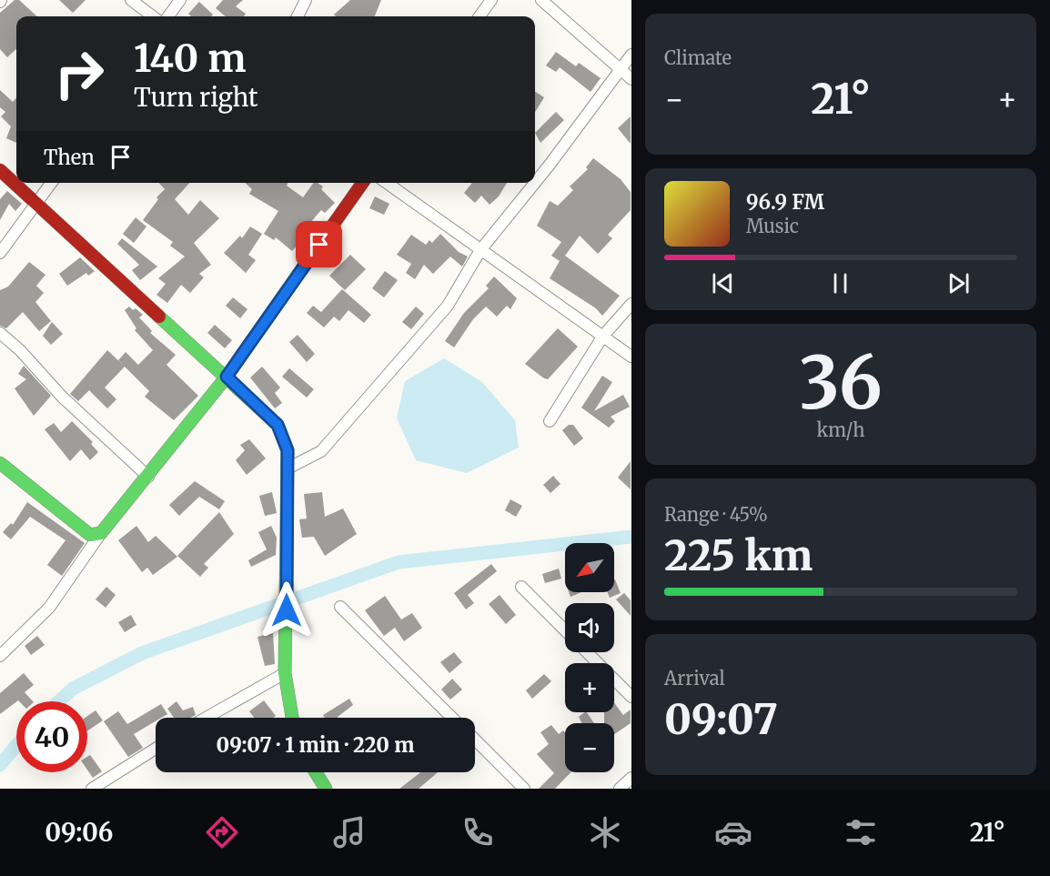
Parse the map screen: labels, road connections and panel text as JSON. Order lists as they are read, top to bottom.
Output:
{
  "north": "bottom left",
  "page": {
    "tile": [
      "Climate",
      ["36", "km/h"],
      ["Range · 45%", "225 km"],
      ["Arrival", "09:07"]
    ],
    "turn": ["140 m", "Turn right"],
    "heat": ["−", "21°", "+"],
    "then": "Then",
    "song": ["96.9 FM", "Music"],
    "map_buttons": ["+", "−"],
    "limit": "40",
    "trip": "09:07 · 1 min · 220 m",
    "tabs": ["09:06", "21°"]
  }
}
